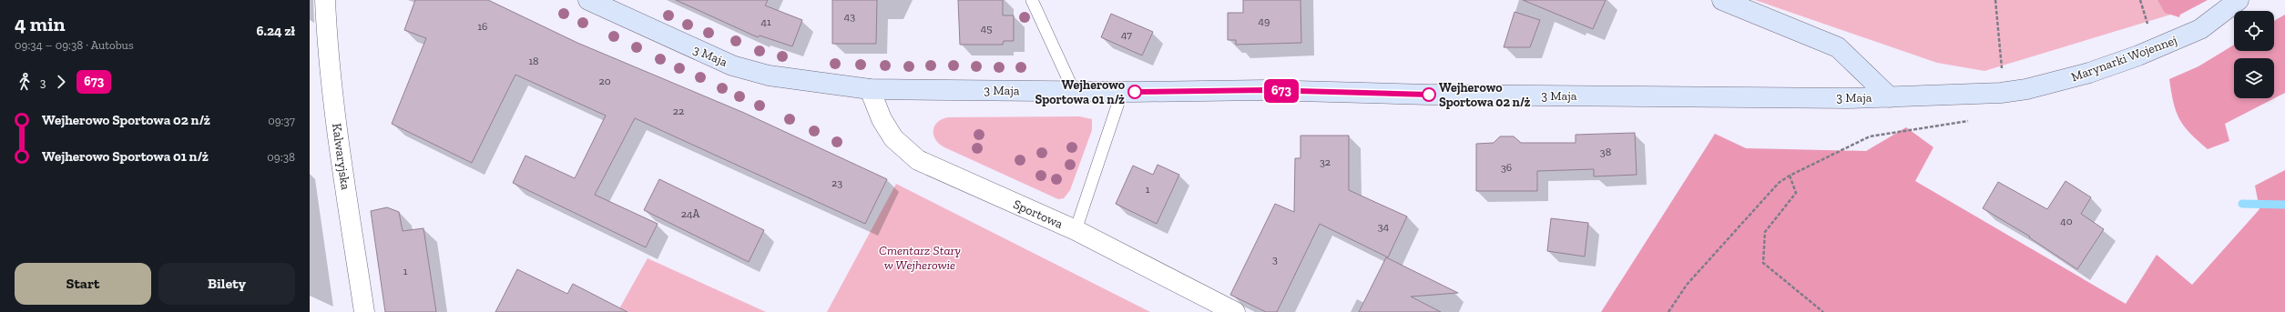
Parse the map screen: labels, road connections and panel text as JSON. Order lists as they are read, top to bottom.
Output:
{
  "streets": {
    "main road": ["3 Maja", "Marynarki Wojennej"],
    "street": ["Kalwaryjska", "Sportowa"]
  },
  "crossings": [
    ["3 Maja", "Marynarki Wojennej"],
    ["3 Maja", "Sportowa"]
  ],
  "parks": ["Cmentarz Stary w Wejherowie"],
  "places": ["Wejherowo Sportowa 01 n/ż", "Wejherowo Sportowa 02 n/ż"],
  "lines": ["bus line 673"],
  "house_numbers": [
    "43",
    "49",
    "41",
    "16",
    "45",
    "47",
    "18",
    "20",
    "22",
    "38",
    "32",
    "36",
    "23",
    "1",
    "24A",
    "40",
    "34",
    "3",
    "1"
  ],
  "page": {
    "heading": ["4 min", "09:34 – 09:38 · Autobus", "6.24 zł"],
    "on_map": "673",
    "legs": ["3", "673"],
    "list": [
      {
        "name": "Wejherowo Sportowa 02 n/ż",
        "value": "09:37"
      },
      {
        "name": "Wejherowo Sportowa 01 n/ż",
        "value": "09:38"
      }
    ],
    "buttons": ["Start", "Bilety"]
  }
}
